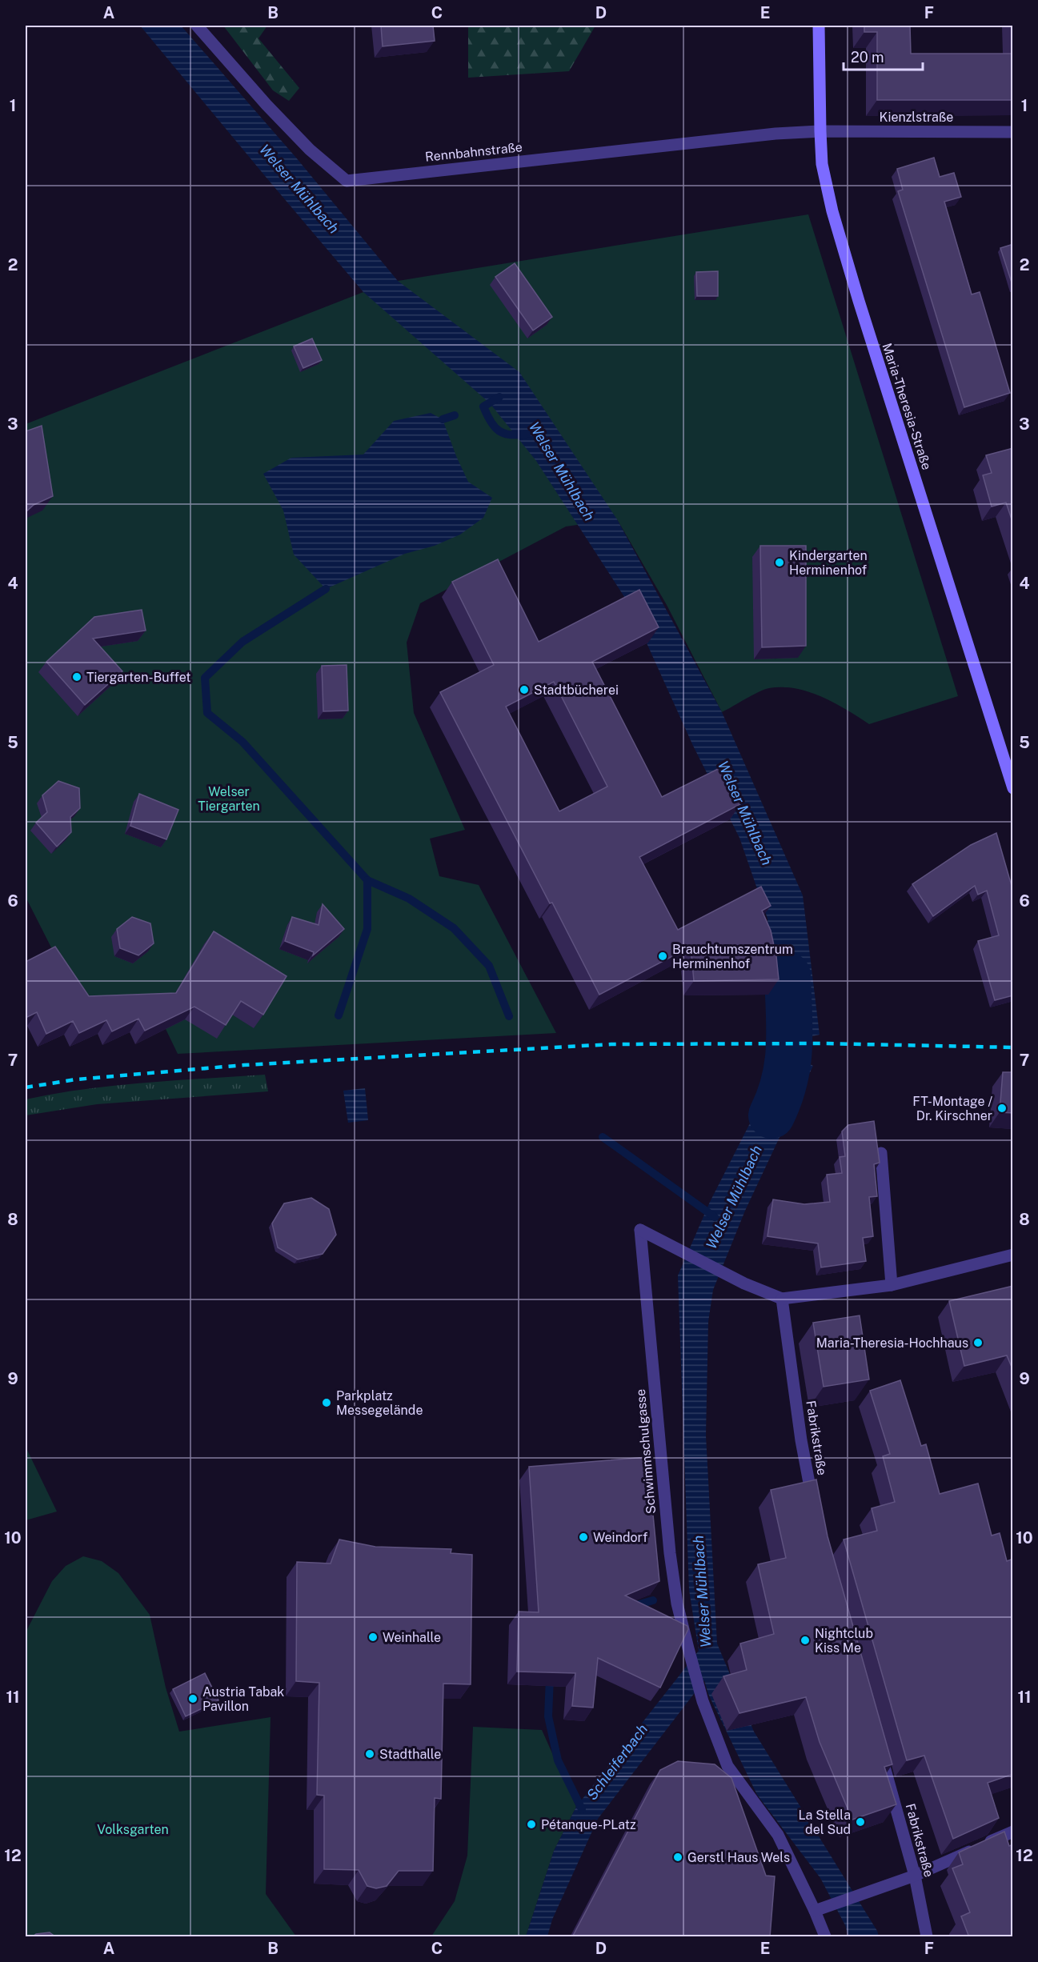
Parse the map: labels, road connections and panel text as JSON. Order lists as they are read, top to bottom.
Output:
{
  "streets": {
    "main road": ["Maria-Theresia-Straße"],
    "street": [
      "Kienzlstraße",
      "Rennbahnstraße",
      "Fabrikstraße",
      "Schwimmschulgasse"
    ]
  },
  "crossings": [
    ["Kienzlstraße", "Rennbahnstraße"],
    ["Kienzlstraße", "Maria-Theresia-Straße"],
    ["Rennbahnstraße", "Maria-Theresia-Straße"],
    ["Fabrikstraße", "Schwimmschulgasse"]
  ],
  "water": ["Welser Mühlbach", "Schleiferbach"],
  "parks": ["Welser Tiergarten", "Volksgarten"],
  "places": [
    "Kindergarten Herminenhof",
    "Tiergarten-Buffet",
    "Stadtbücherei",
    "Brauchtumszentrum Herminenhof",
    "FT-Montage / Dr. Kirschner",
    "Maria-Theresia-Hochhaus",
    "Parkplatz Messegelände",
    "Weindorf",
    "Weinhalle",
    "Nightclub Kiss Me",
    "Austria Tabak Pavillon",
    "Stadthalle",
    "La Stella del Sud",
    "Pétanque-PLatz",
    "Gerstl Haus Wels"
  ],
  "scale_bar": "20 m",
  "grid": {
    "columns": [
      "A",
      "B",
      "C",
      "D",
      "E",
      "F"
    ],
    "rows": [
      "1",
      "2",
      "3",
      "4",
      "5",
      "6",
      "7",
      "8",
      "9",
      "10",
      "11",
      "12"
    ]
  }
}
